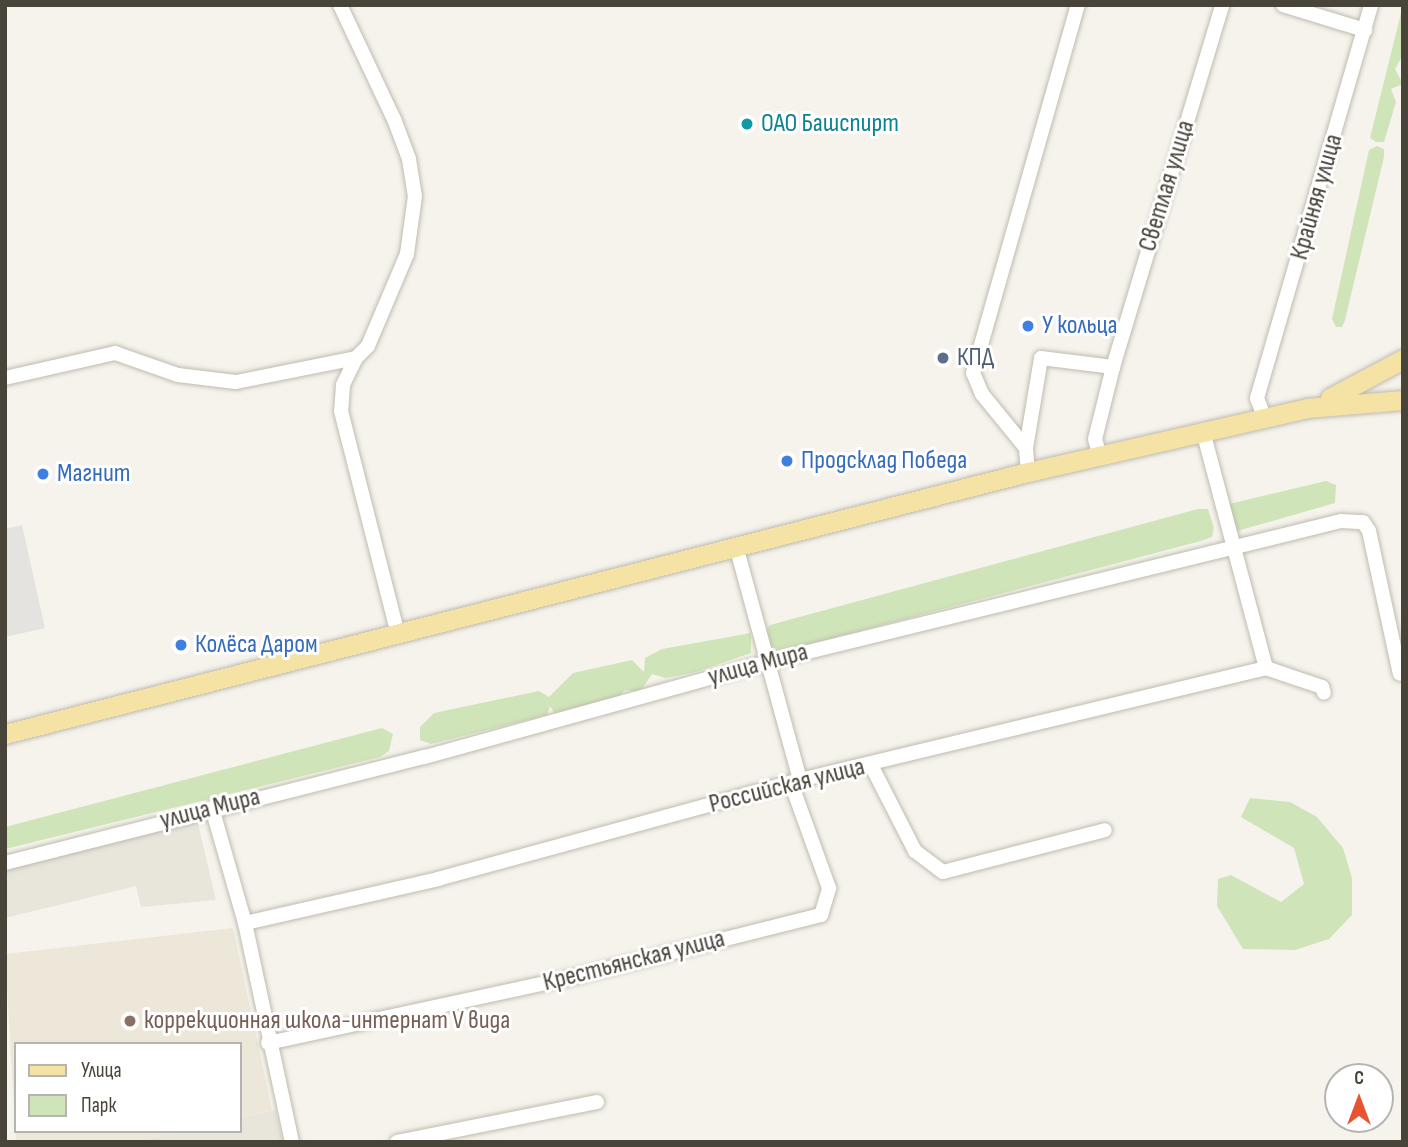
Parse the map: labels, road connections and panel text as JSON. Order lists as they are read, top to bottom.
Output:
{
  "streets": {
    "street": [
      "Светлая улица",
      "Крайняя улица",
      "улица Мира",
      "Российская улица",
      "Крестьянская улица"
    ]
  },
  "crossings": [
    ["Российская улица", "Крестьянская улица"]
  ],
  "places": [
    "ОАО Башспирт",
    "У кольца",
    "КПД",
    "Продсклад Победа",
    "Магнит",
    "Колёса Даром",
    "коррекционная школа-интернат V вида"
  ],
  "legend": ["Улица", "Парк"],
  "north": "top"
}
